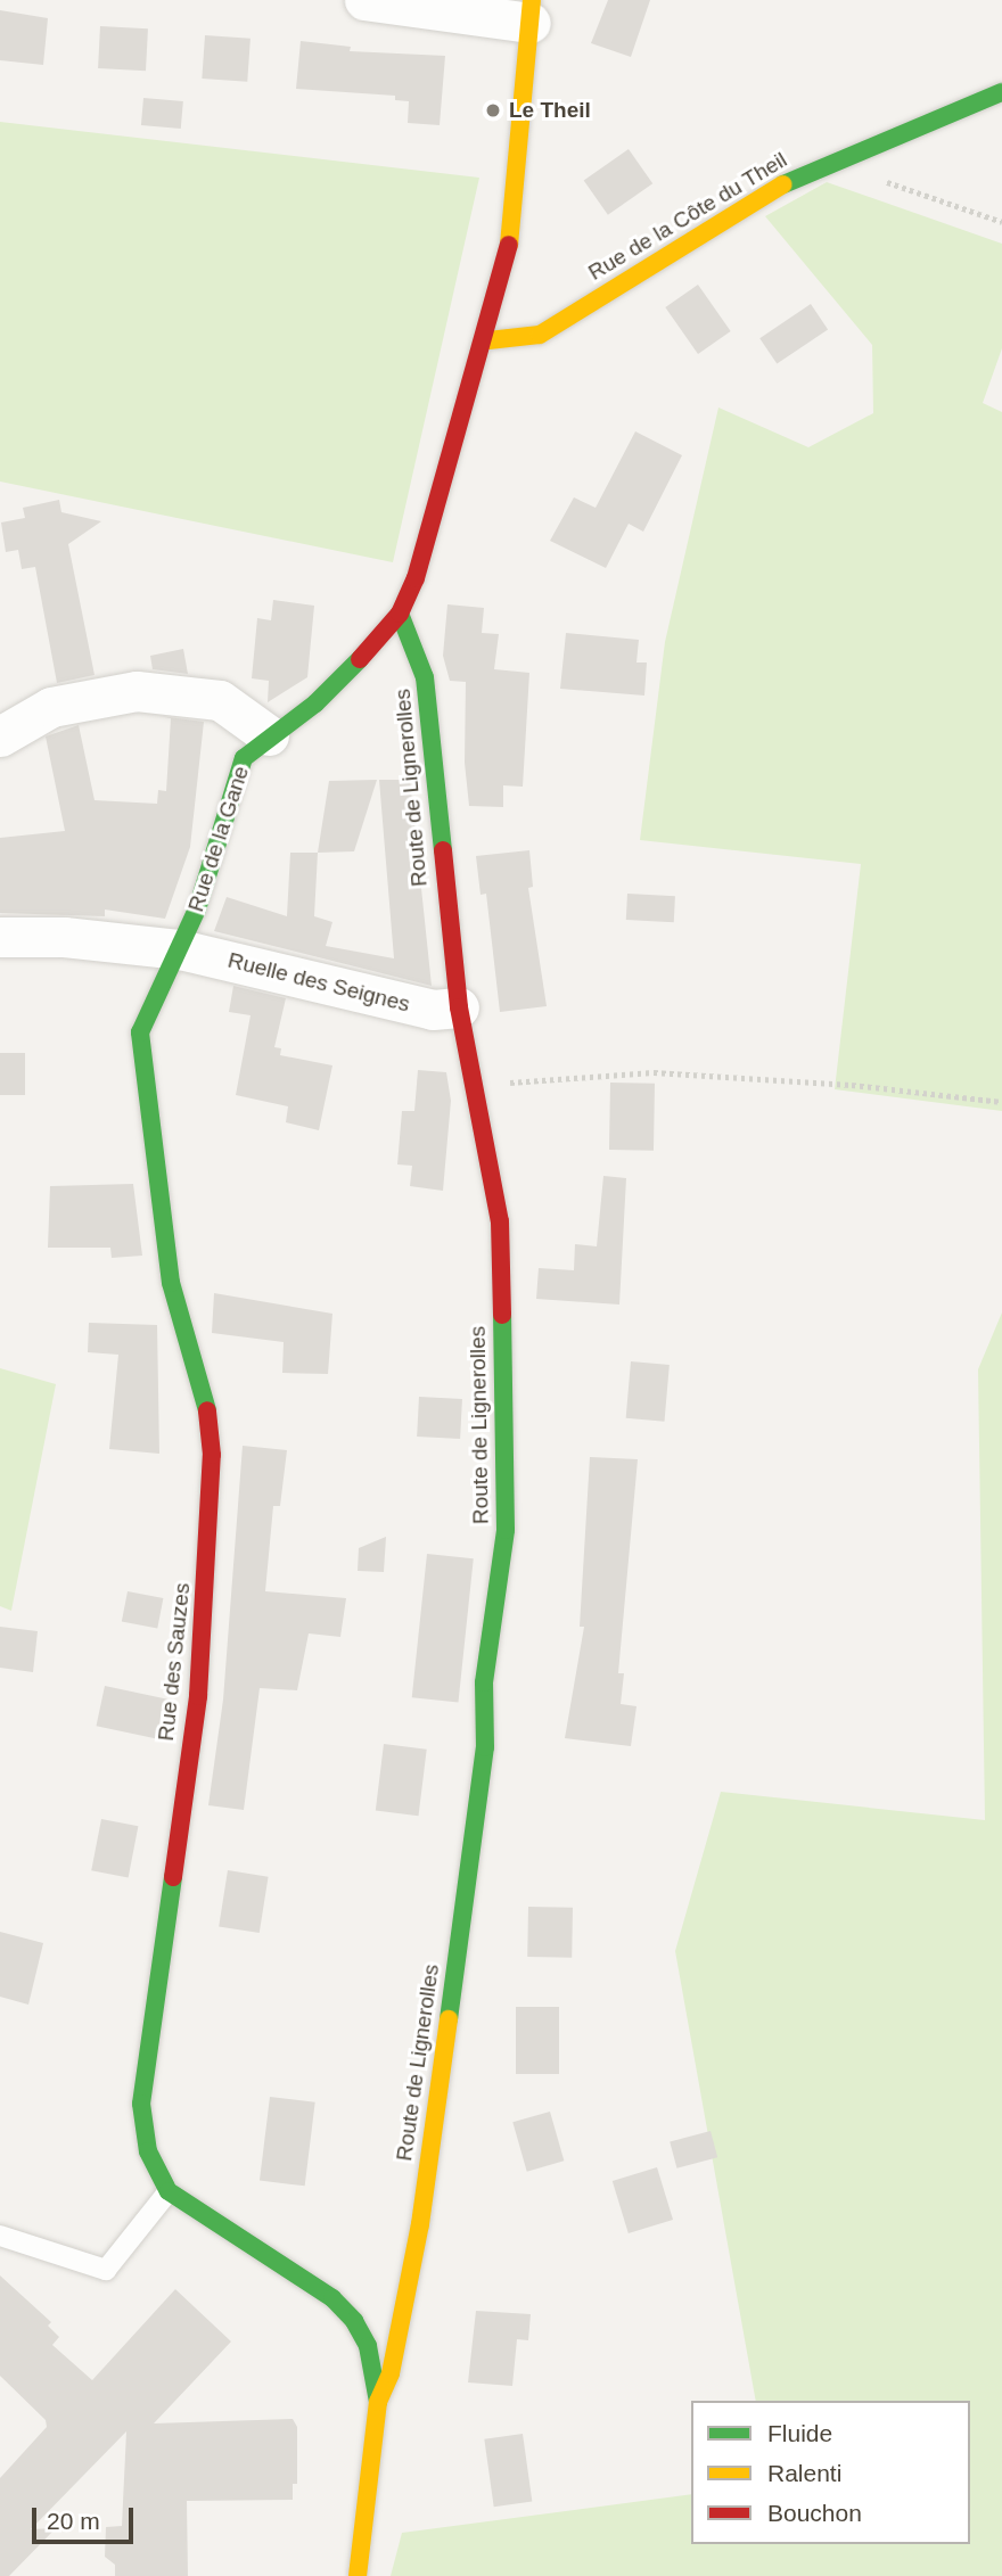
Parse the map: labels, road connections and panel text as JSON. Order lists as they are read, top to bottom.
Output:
{
  "streets": {
    "street": [
      "Rue de la Côte du Theil",
      "Route de Lignerolles",
      "Rue de la Gane",
      "Ruelle des Seignes",
      "Rue des Sauzes"
    ]
  },
  "crossings": [
    ["Rue de la Côte du Theil", "Rue de la Gane"],
    ["Route de Lignerolles", "Rue de la Gane"],
    ["Route de Lignerolles", "Ruelle des Seignes"],
    ["Rue de la Gane", "Ruelle des Seignes"],
    ["Rue de la Gane", "Rue des Sauzes"],
    ["Ruelle des Seignes", "Rue des Sauzes"]
  ],
  "places": ["Le Theil"],
  "legend": ["Fluide", "Ralenti", "Bouchon"],
  "scale_bar": "20 m"
}
